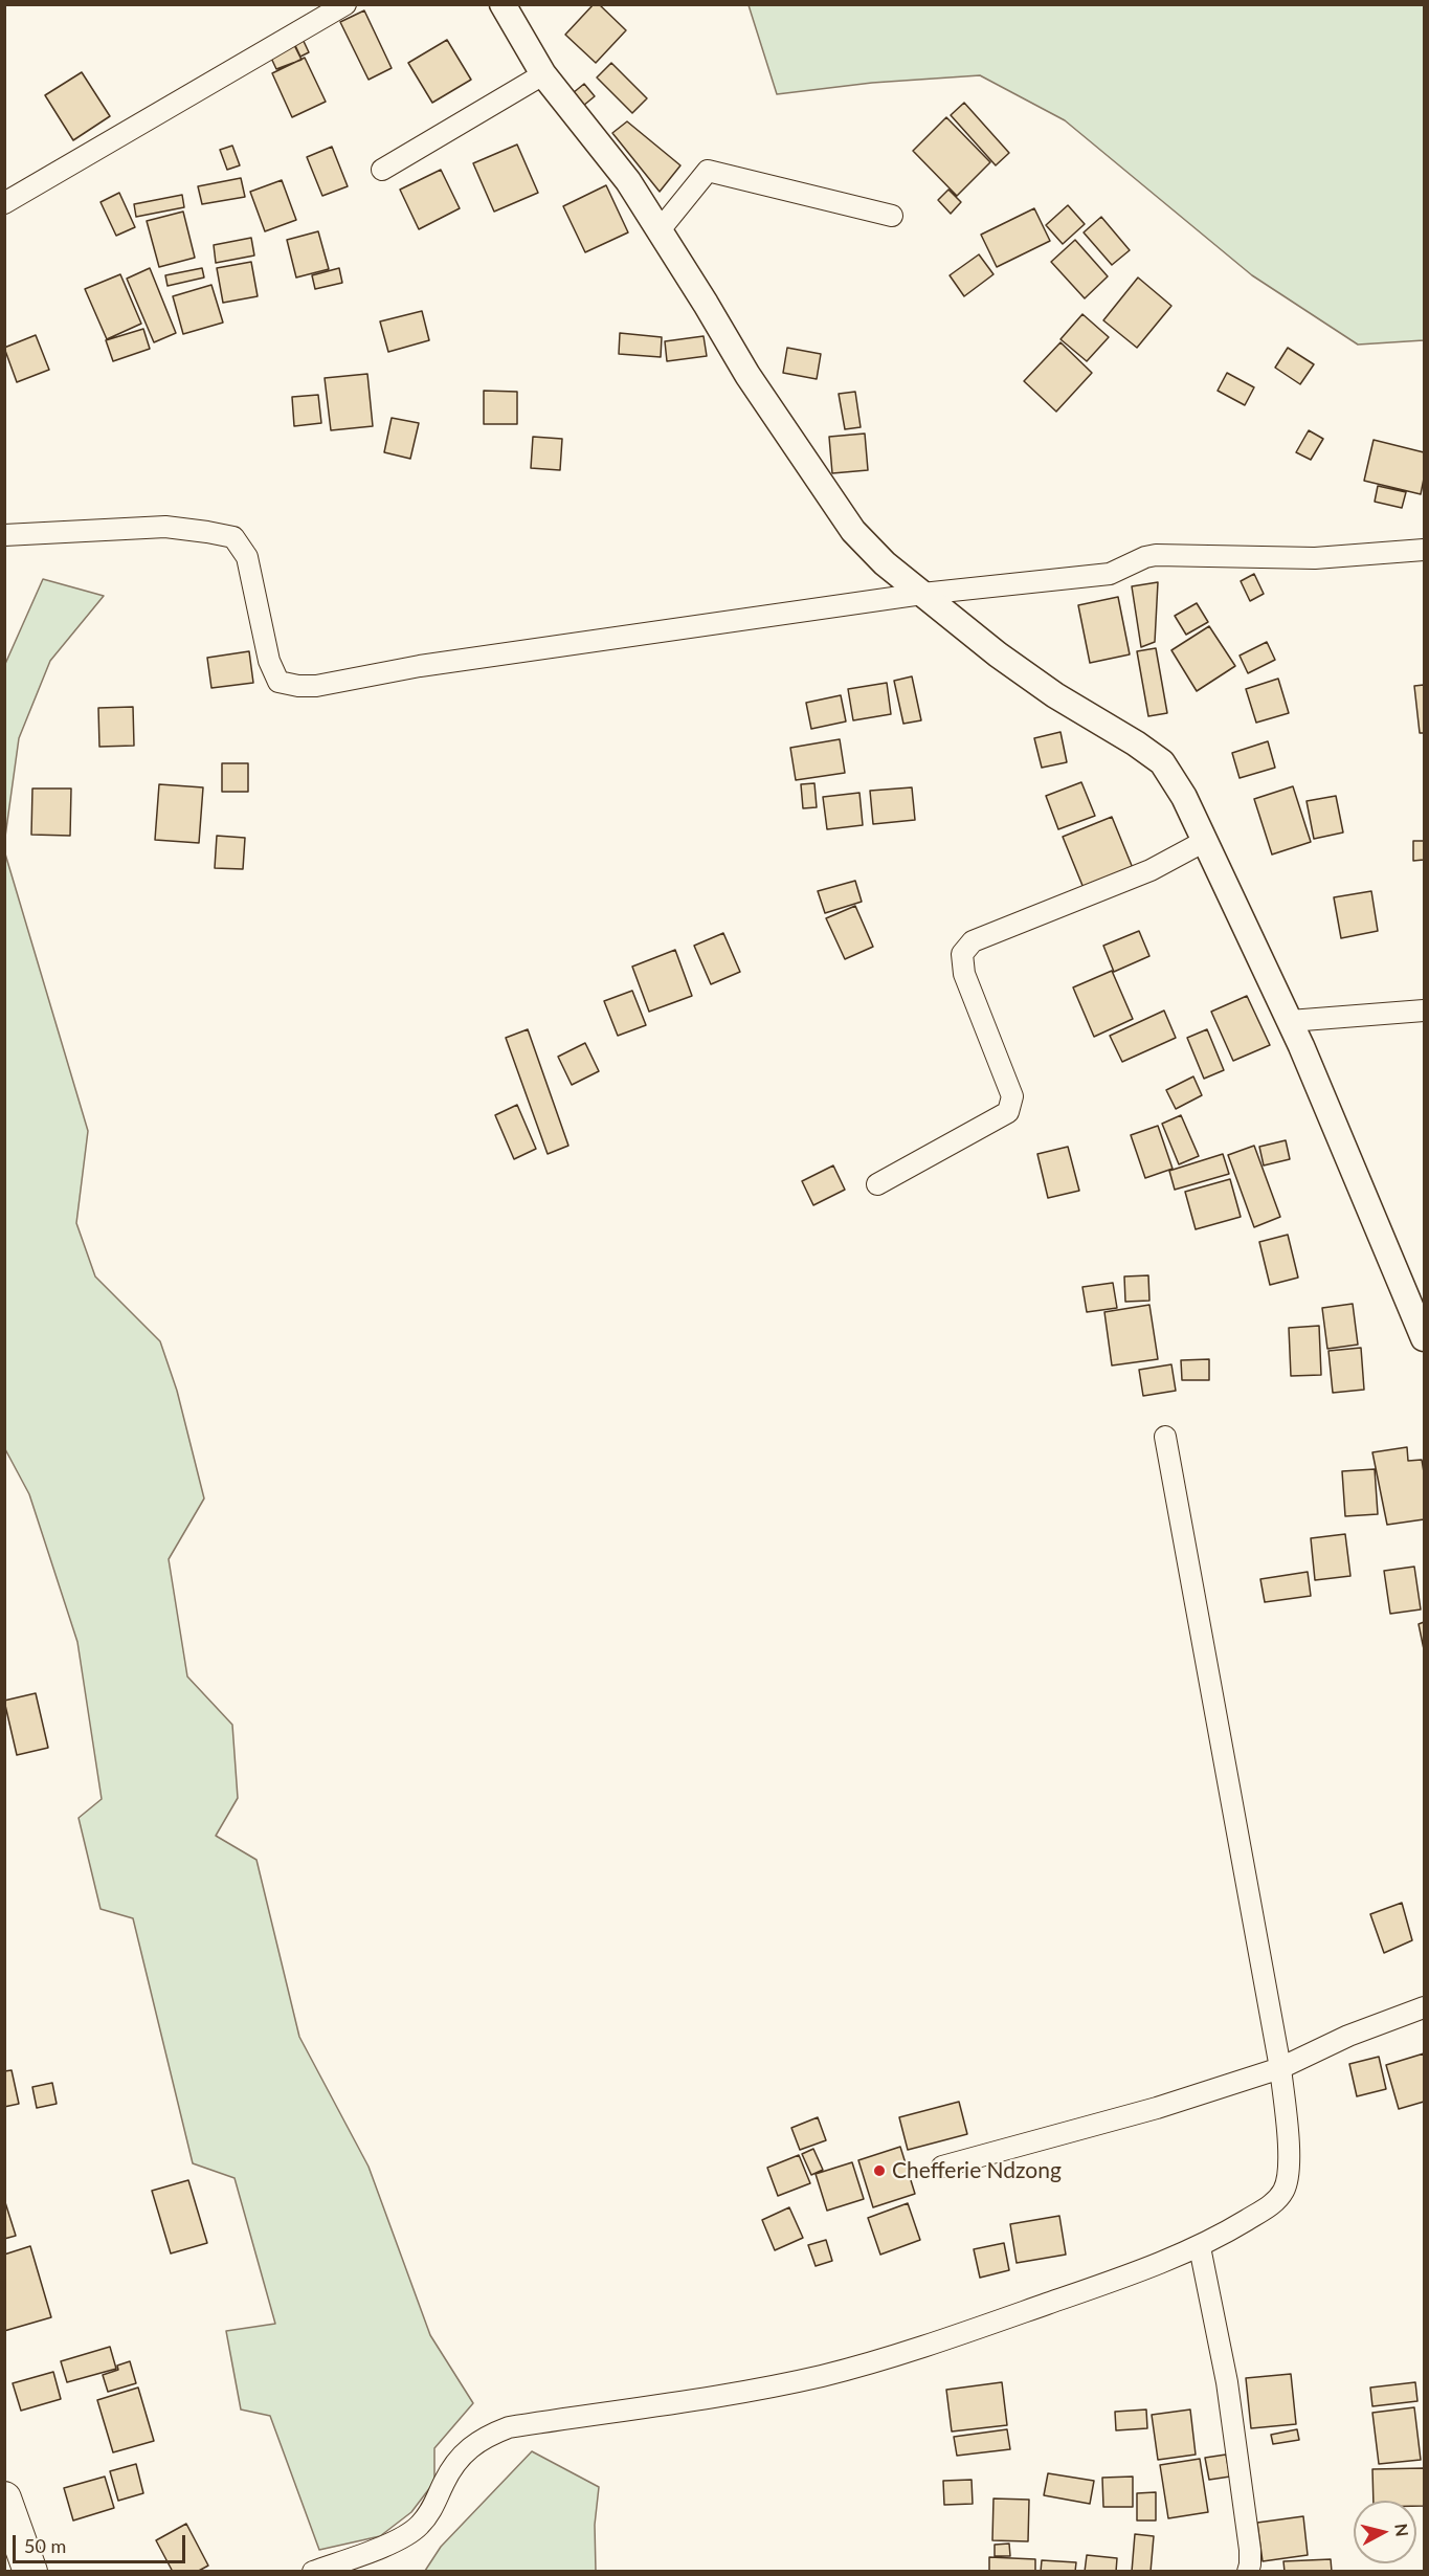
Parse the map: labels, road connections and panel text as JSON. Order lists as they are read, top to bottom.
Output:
{
  "places": ["Chefferie Ndzong"],
  "scale_bar": "50 m",
  "north": "right"
}
